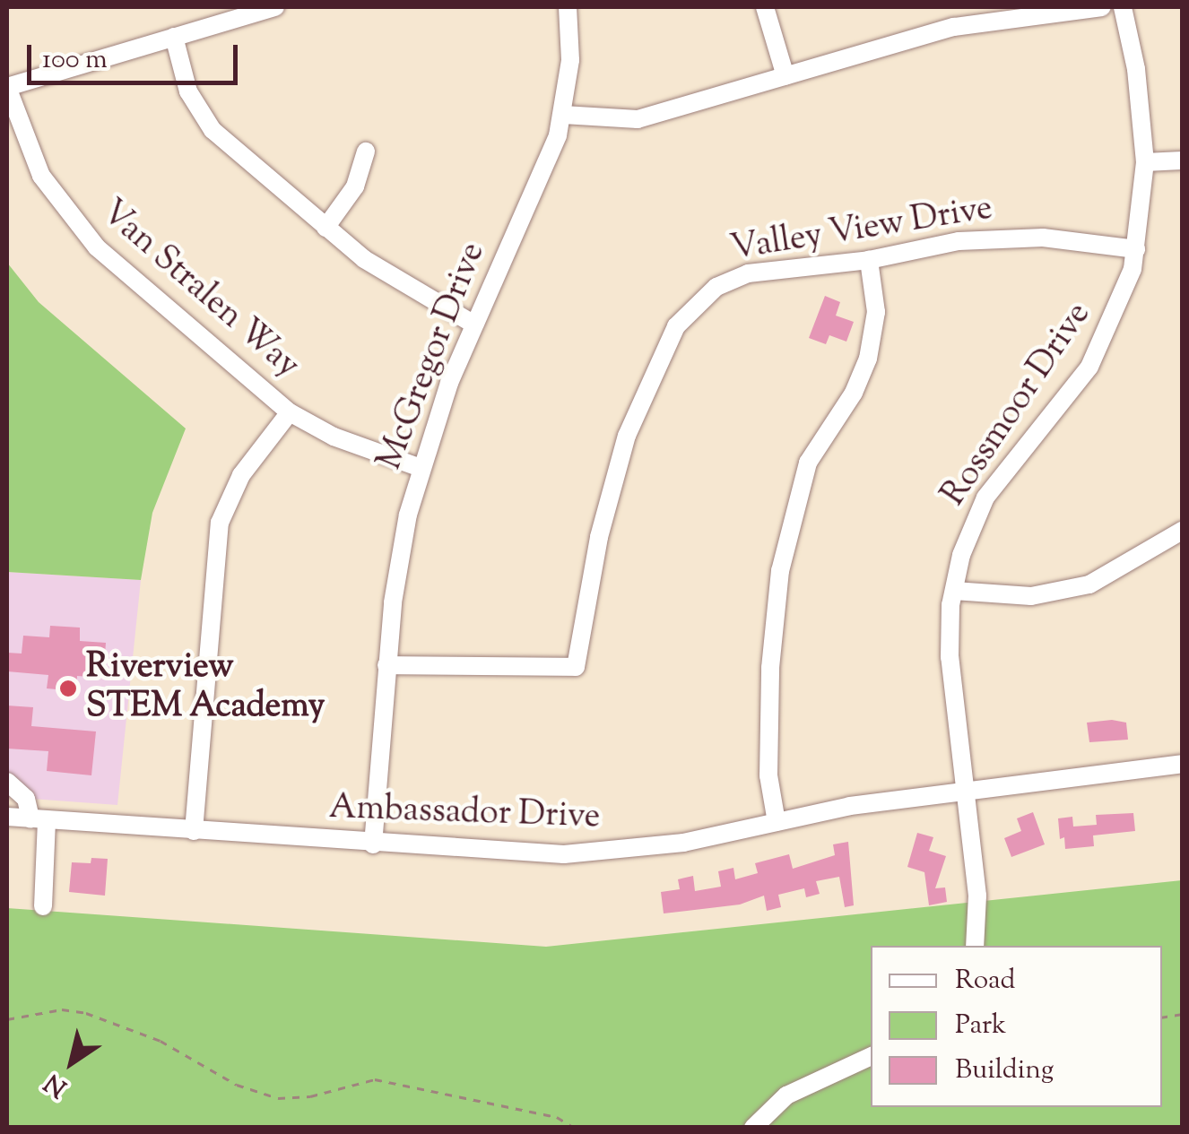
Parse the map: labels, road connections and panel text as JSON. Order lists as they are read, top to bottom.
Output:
{
  "streets": {
    "street": [
      "Valley View Drive",
      "Van Stralen Way",
      "McGregor Drive",
      "Rossmoor Drive",
      "Ambassador Drive"
    ]
  },
  "crossings": [
    ["Valley View Drive", "McGregor Drive"],
    ["Valley View Drive", "Rossmoor Drive"],
    ["Van Stralen Way", "McGregor Drive"],
    ["McGregor Drive", "Ambassador Drive"],
    ["Rossmoor Drive", "Ambassador Drive"]
  ],
  "places": ["Riverview STEM Academy"],
  "legend": ["Road", "Park", "Building"],
  "scale_bar": "100 m",
  "north": "bottom left"
}
